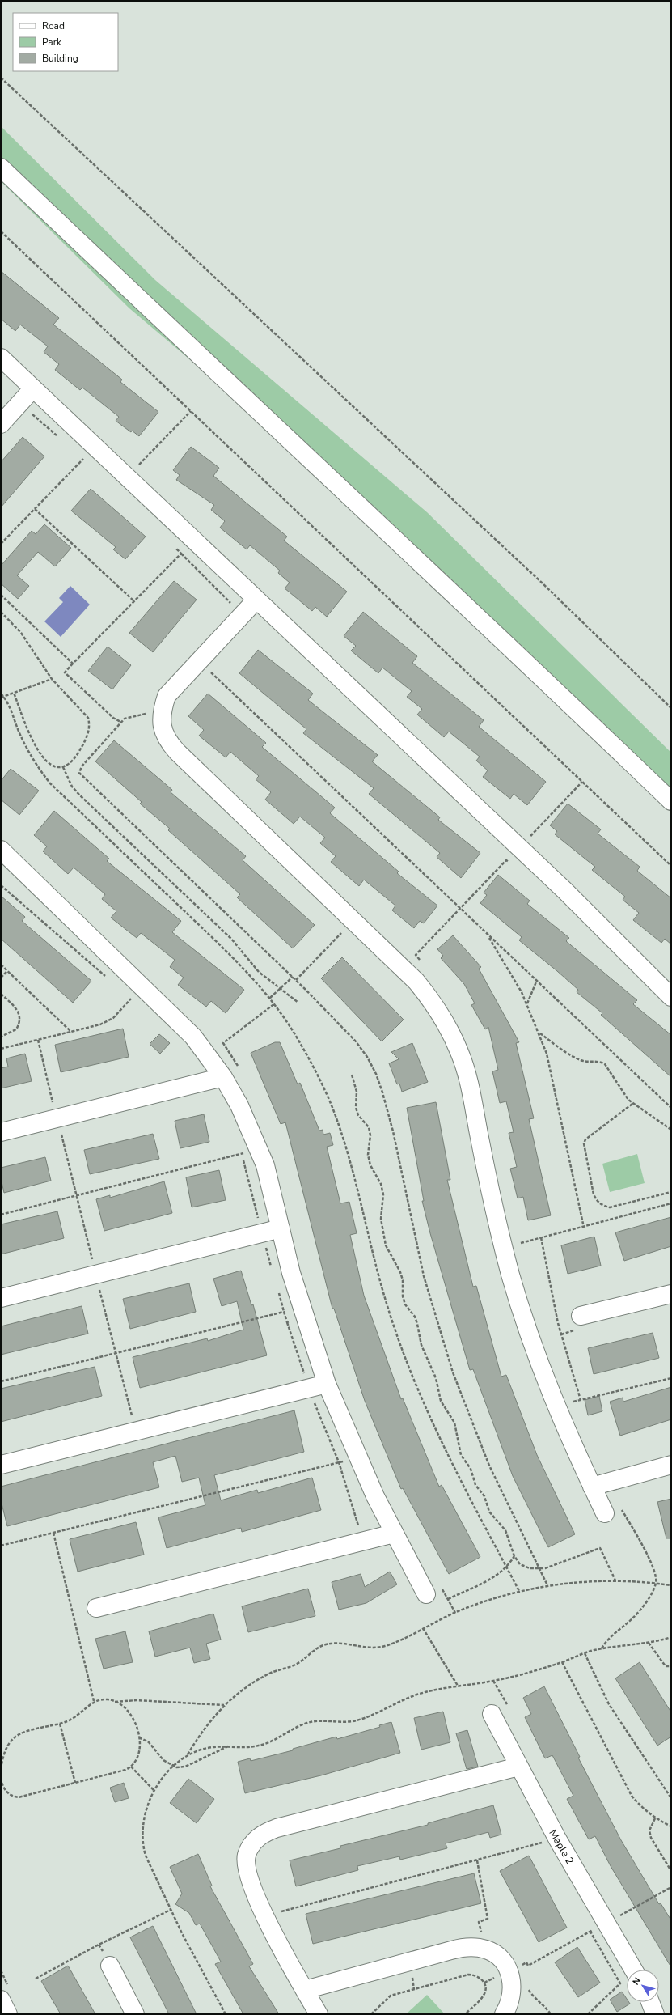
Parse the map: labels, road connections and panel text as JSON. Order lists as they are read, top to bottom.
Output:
{
  "streets": {
    "street": ["Maple 2"]
  },
  "legend": ["Road", "Park", "Building"],
  "north": "top left"
}
